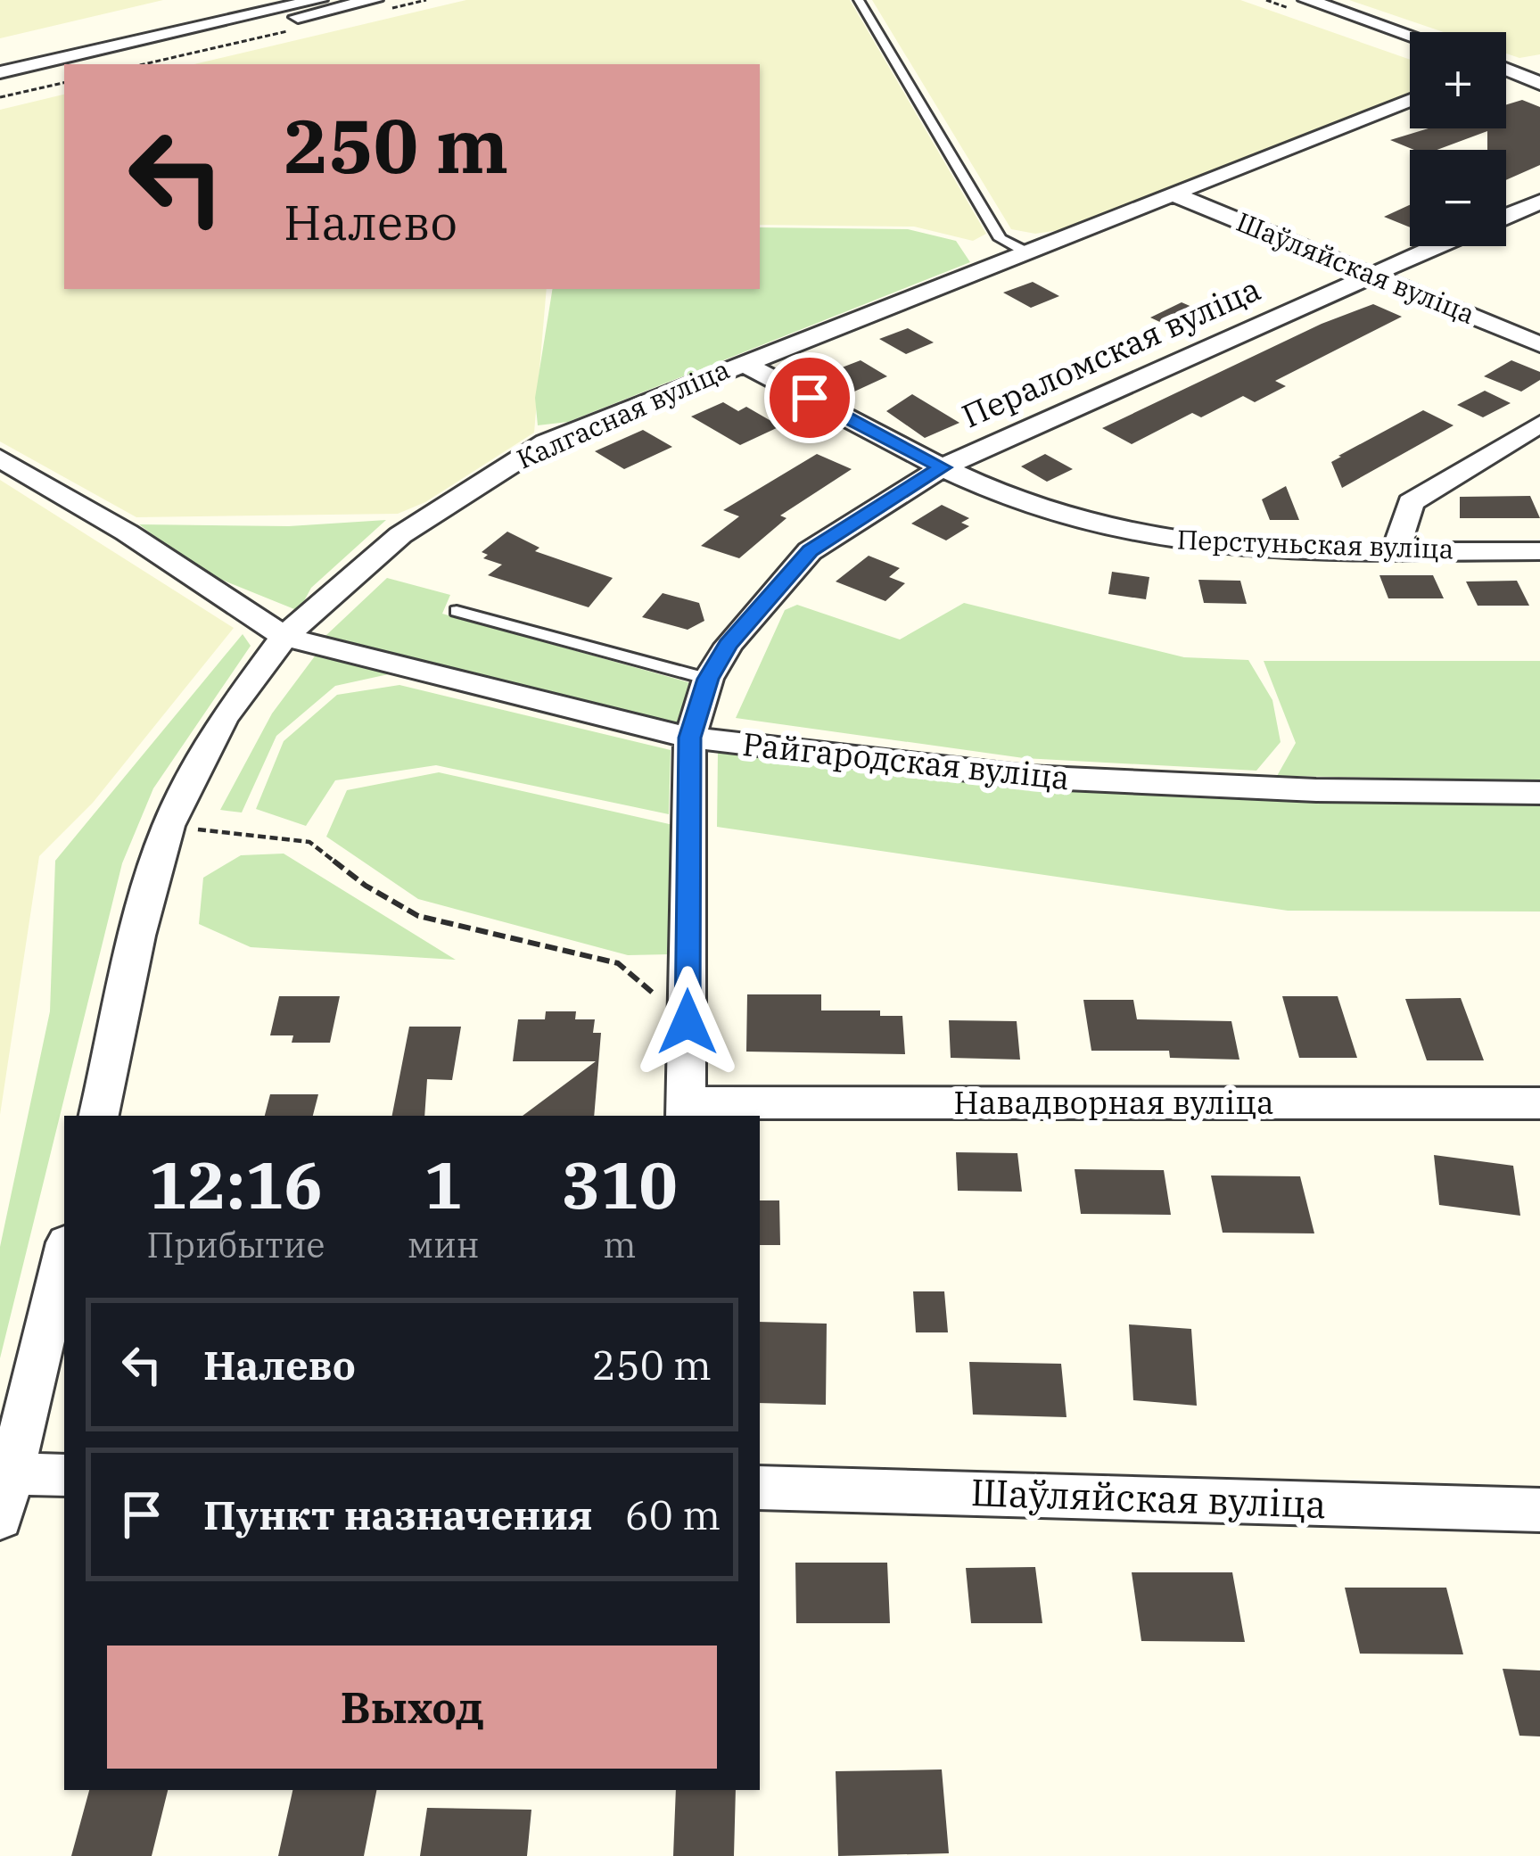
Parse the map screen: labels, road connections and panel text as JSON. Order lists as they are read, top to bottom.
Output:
{
  "streets": {
    "street": [
      "Шаўляйская вуліца",
      "Пераломская вуліца",
      "Калгасная вуліца",
      "Перстуньская вуліца",
      "Райгародская вуліца",
      "Навадворная вуліца"
    ]
  },
  "crossings": [
    ["Шаўляйская вуліца", "Пераломская вуліца"],
    ["Шаўляйская вуліца", "Калгасная вуліца"],
    ["Пераломская вуліца", "Перстуньская вуліца"],
    ["Пераломская вуліца", "Райгародская вуліца"],
    ["Пераломская вуліца", "Навадворная вуліца"],
    ["Калгасная вуліца", "Перстуньская вуліца"],
    ["Калгасная вуліца", "Райгародская вуліца"]
  ],
  "page": {
    "map_buttons": ["+", "−"],
    "turn": ["250 m", "Налево"],
    "eta": [
      "12:16",
      "Прибытие",
      "1",
      "мин",
      "310",
      "m"
    ],
    "list": [
      {
        "name": "Налево",
        "value": "250 m"
      },
      {
        "name": "Пункт назначения",
        "value": "60 m"
      }
    ],
    "buttons": "Выход"
  }
}
